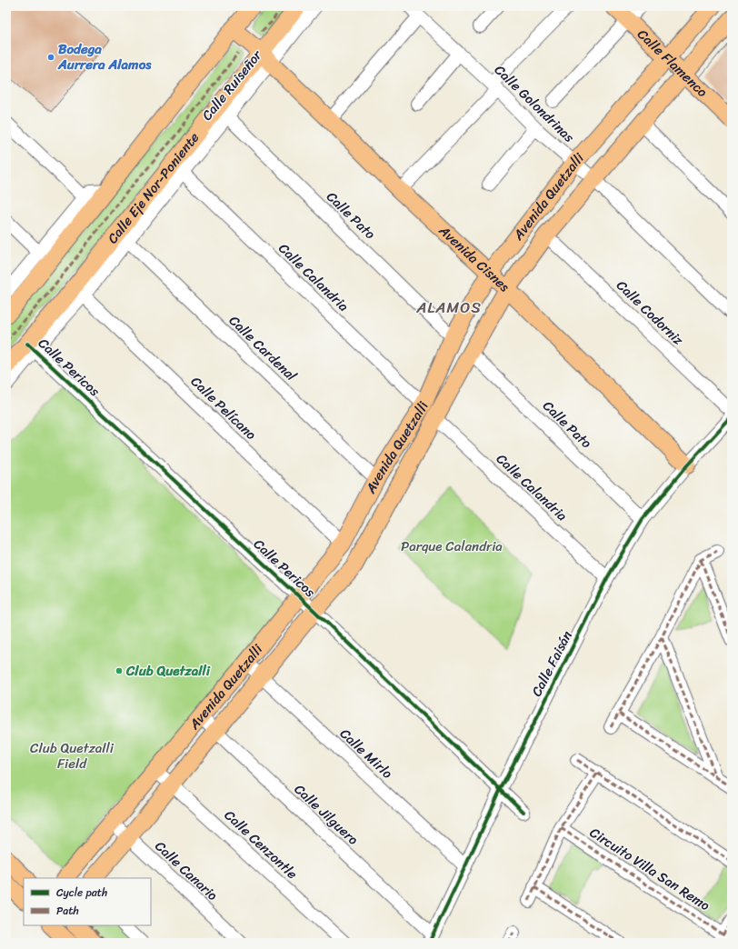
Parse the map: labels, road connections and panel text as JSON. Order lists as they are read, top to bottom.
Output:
{
  "streets": {
    "main road": [
      "Calle Flamenco",
      "Calle Eje Nor-Poniente",
      "Avenida Quetzalli",
      "Avenida Cisnes"
    ],
    "street": [
      "Calle Ruiseñor",
      "Calle Golondrinas",
      "Calle Pato",
      "Calle Calandria",
      "Calle Codorniz",
      "Calle Cardenal",
      "Calle Pericos",
      "Calle Pelícano",
      "Calle Faisán",
      "Calle Mirlo",
      "Calle Jilguero",
      "Calle Cenzontle",
      "Circuito Villa San Remo",
      "Calle Canario"
    ]
  },
  "crossings": [
    ["Calle Flamenco", "Avenida Quetzalli"],
    ["Calle Ruiseñor", "Calle Eje Nor-Poniente"],
    ["Calle Ruiseñor", "Calle Pato"],
    ["Calle Ruiseñor", "Avenida Cisnes"],
    ["Calle Ruiseñor", "Calle Calandria"],
    ["Calle Ruiseñor", "Calle Cardenal"],
    ["Calle Ruiseñor", "Calle Pericos"],
    ["Calle Ruiseñor", "Calle Pelícano"],
    ["Calle Golondrinas", "Avenida Quetzalli"],
    ["Calle Eje Nor-Poniente", "Avenida Cisnes"],
    ["Calle Eje Nor-Poniente", "Calle Pericos"],
    ["Avenida Quetzalli", "Calle Pato"],
    ["Avenida Quetzalli", "Avenida Cisnes"],
    ["Avenida Quetzalli", "Calle Calandria"],
    ["Avenida Quetzalli", "Calle Codorniz"],
    ["Avenida Quetzalli", "Calle Cardenal"],
    ["Avenida Quetzalli", "Calle Pericos"],
    ["Avenida Quetzalli", "Calle Pelícano"],
    ["Avenida Quetzalli", "Calle Mirlo"],
    ["Avenida Quetzalli", "Calle Jilguero"],
    ["Avenida Quetzalli", "Calle Cenzontle"],
    ["Avenida Quetzalli", "Calle Canario"],
    ["Calle Pato", "Calle Faisán"],
    ["Avenida Cisnes", "Calle Faisán"],
    ["Calle Calandria", "Calle Faisán"],
    ["Calle Pericos", "Calle Faisán"],
    ["Calle Faisán", "Calle Mirlo"],
    ["Calle Faisán", "Calle Jilguero"]
  ],
  "districts": ["ALAMOS"],
  "parks": ["Parque Calandria", "Club Quetzalli Field"],
  "places": ["Bodega Aurrera Alamos", "Club Quetzalli"],
  "legend": ["Cycle path", "Path"]
}
